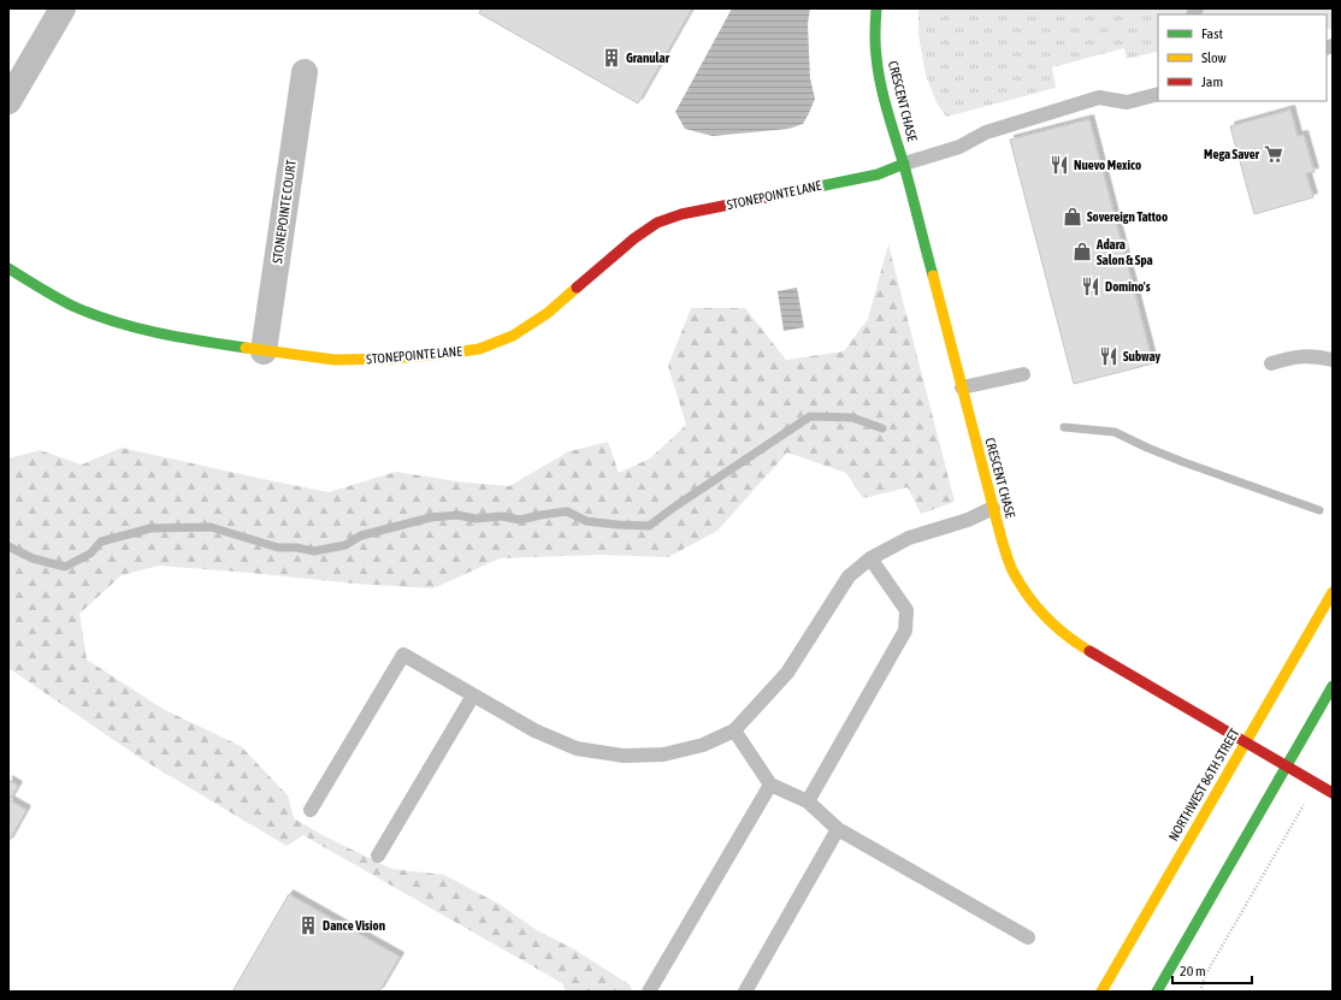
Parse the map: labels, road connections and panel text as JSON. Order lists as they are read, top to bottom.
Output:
{
  "streets": {
    "street": [
      "CRESCENT CHASE",
      "STONEPOINTE LANE",
      "STONEPOINTE COURT",
      "NORTHWEST 86TH STREET"
    ]
  },
  "crossings": [
    ["CRESCENT CHASE", "STONEPOINTE LANE"],
    ["CRESCENT CHASE", "NORTHWEST 86TH STREET"],
    ["STONEPOINTE LANE", "STONEPOINTE COURT"]
  ],
  "places": {
    "building": ["Granular", "Dance Vision"],
    "supermarket": ["Mega Saver"],
    "restaurant": ["Nuevo Mexico", "Domino's", "Subway"],
    "shop": ["Sovereign Tattoo", "Adara Salon & Spa"]
  },
  "legend": ["Fast", "Slow", "Jam"],
  "scale_bar": "20 m"
}
